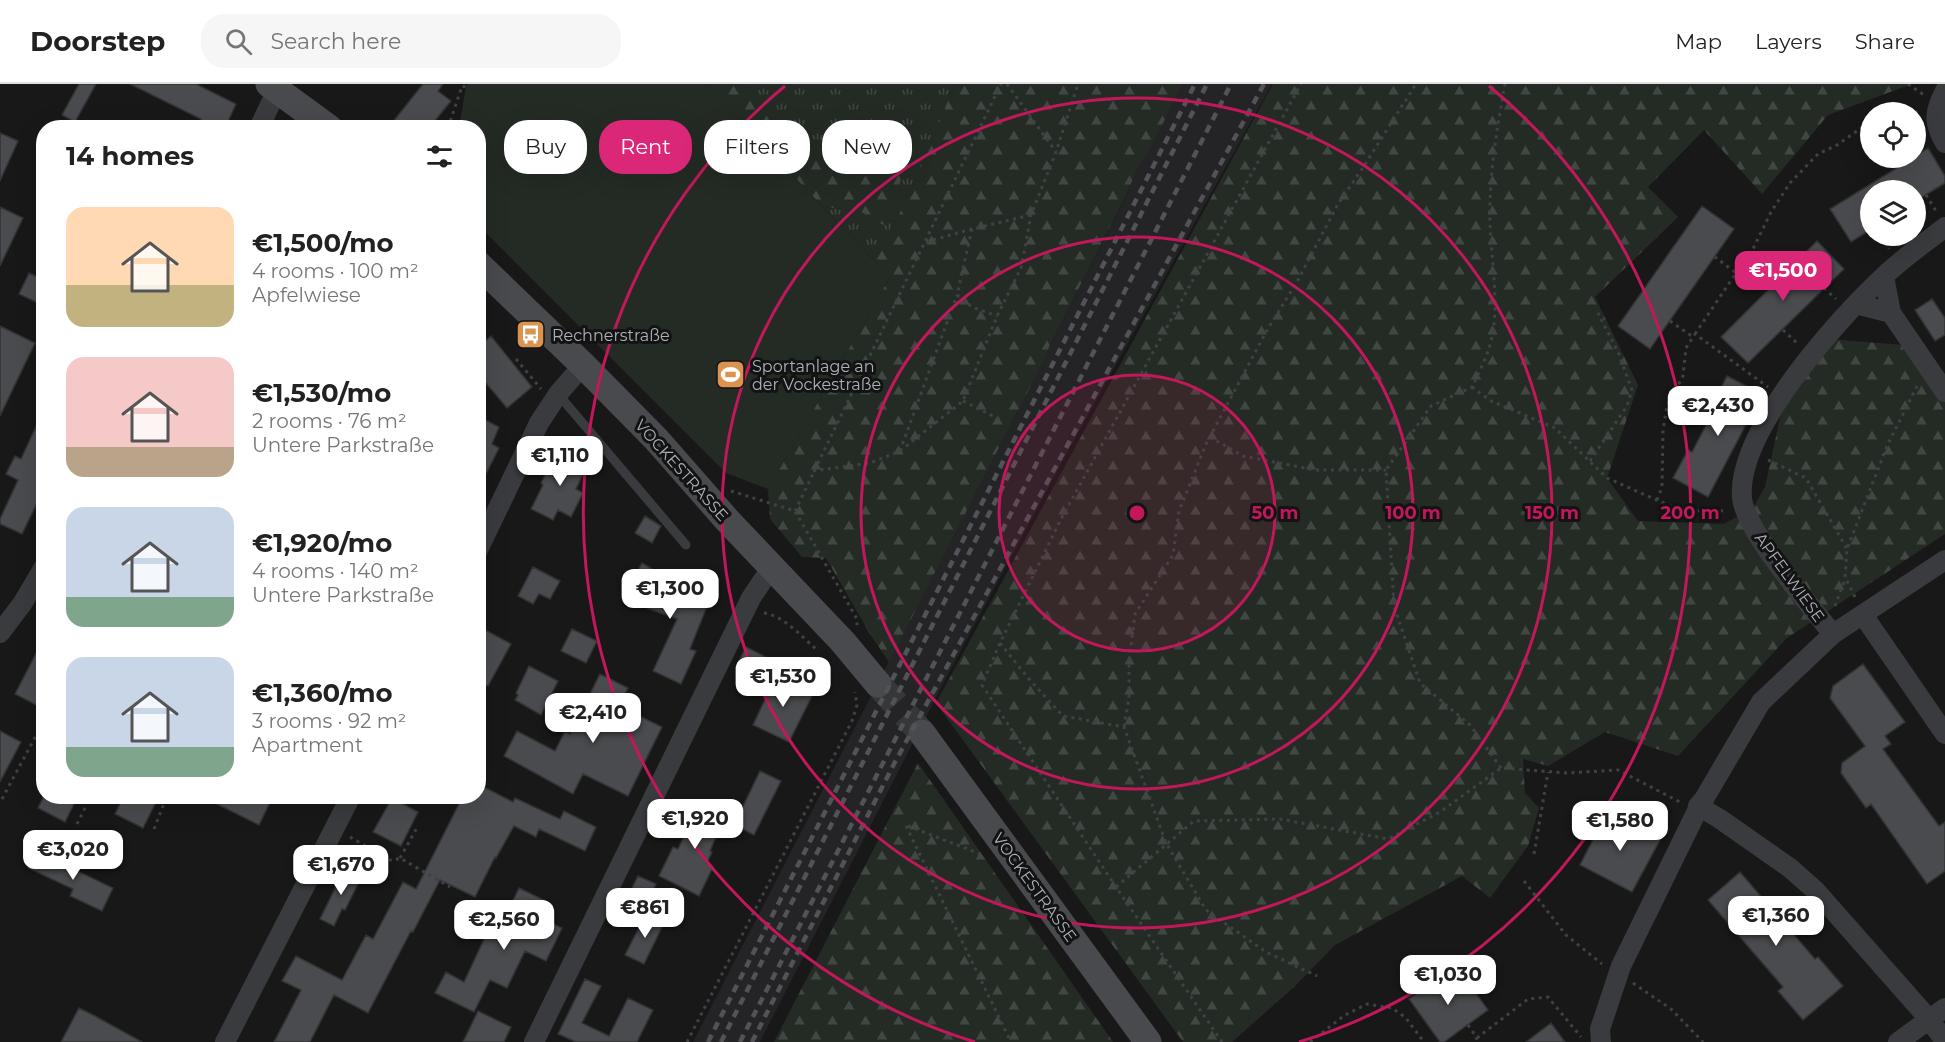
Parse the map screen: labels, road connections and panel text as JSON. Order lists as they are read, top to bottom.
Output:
{
  "streets": {
    "main road": ["VOCKESTRASSE"],
    "street": ["APFELWIESE"]
  },
  "places": {
    "bus stop": ["Rechnerstraße"],
    "sports": ["Sportanlage an der Vockestraße"]
  },
  "page": {
    "header": "Doorstep",
    "search": "Search here",
    "nav": ["Map", "Layers", "Share"],
    "chip": [
      "Buy",
      "Rent",
      "Filters",
      "New"
    ],
    "heading": "14 homes",
    "list": [
      {
        "name": "€1,500/mo",
        "note": "4 rooms · 100 m² · Apfelwiese"
      },
      {
        "name": "€1,530/mo",
        "note": "2 rooms · 76 m² · Untere Parkstraße"
      },
      {
        "name": "€1,920/mo",
        "note": "4 rooms · 140 m² · Untere Parkstraße"
      },
      {
        "name": "€1,360/mo",
        "note": "3 rooms · 92 m² · Apartment"
      }
    ],
    "price": [
      "€1,500",
      "€2,430",
      "€1,110",
      "€1,300",
      "€1,530",
      "€2,410",
      "€1,920",
      "€1,580",
      "€3,020",
      "€1,670",
      "€861",
      "€1,360",
      "€2,560",
      "€1,030"
    ]
  },
  "rings": [
    "50 m",
    "100 m",
    "150 m",
    "200 m"
  ]
}
